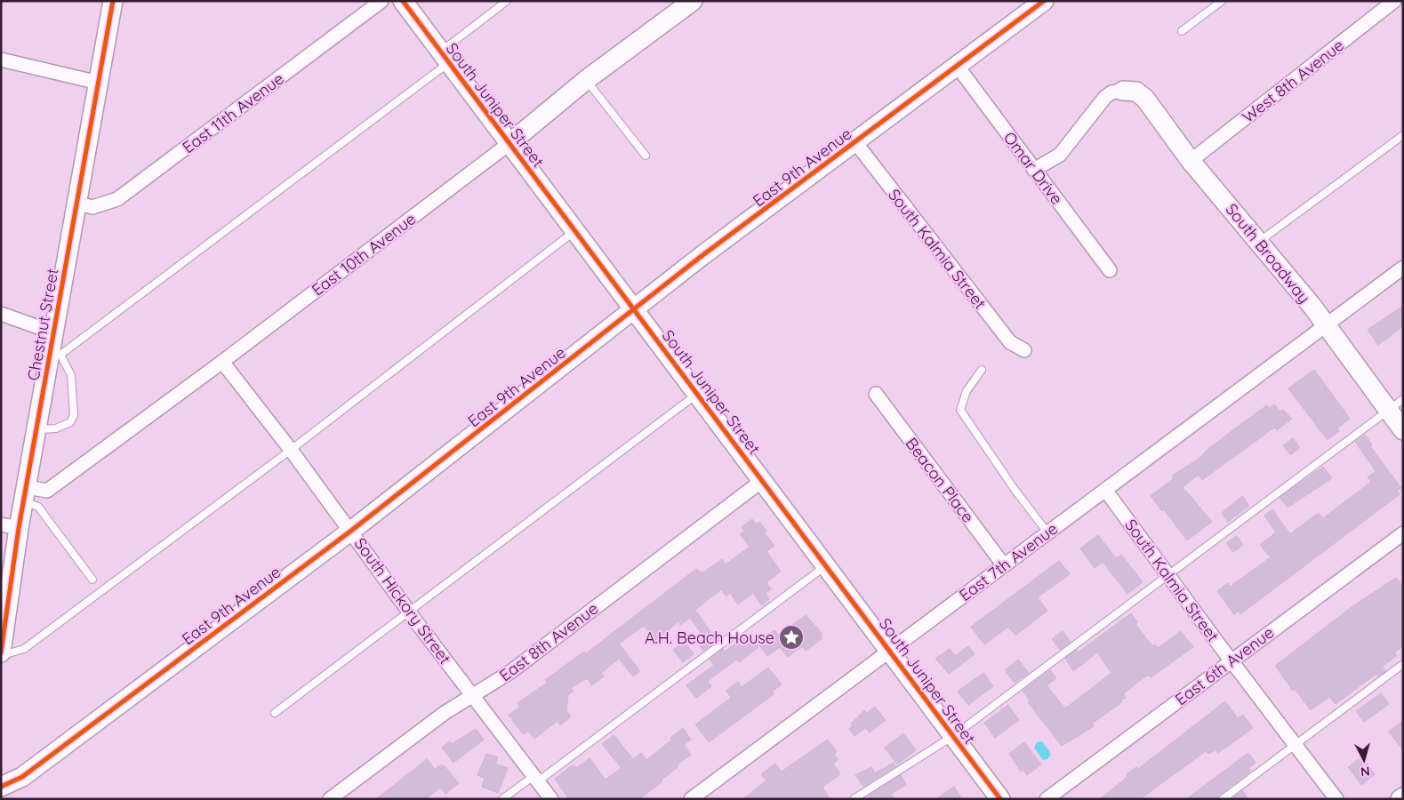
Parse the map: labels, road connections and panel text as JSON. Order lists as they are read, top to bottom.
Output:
{
  "streets": {
    "street": [
      "West 8th Avenue",
      "South Juniper Street",
      "East 11th Avenue",
      "East 9th Avenue",
      "Omar Drive",
      "South Kalmia Street",
      "South Broadway",
      "East 10th Avenue",
      "Chestnut Street",
      "Beacon Place",
      "East 7th Avenue",
      "South Hickory Street",
      "East 8th Avenue",
      "East 6th Avenue"
    ]
  },
  "crossings": [
    ["West 8th Avenue", "South Broadway"],
    ["South Juniper Street", "East 9th Avenue"],
    ["South Juniper Street", "East 10th Avenue"],
    ["South Juniper Street", "East 7th Avenue"],
    ["South Juniper Street", "East 8th Avenue"],
    ["East 11th Avenue", "Chestnut Street"],
    ["East 9th Avenue", "Omar Drive"],
    ["East 9th Avenue", "South Kalmia Street"],
    ["East 9th Avenue", "South Hickory Street"],
    ["South Kalmia Street", "East 7th Avenue"],
    ["South Kalmia Street", "East 6th Avenue"],
    ["South Broadway", "East 7th Avenue"],
    ["East 10th Avenue", "Chestnut Street"],
    ["East 10th Avenue", "South Hickory Street"],
    ["Beacon Place", "East 7th Avenue"],
    ["South Hickory Street", "East 8th Avenue"]
  ],
  "places": {
    "place": ["A.H. Beach House"]
  },
  "north": "bottom"
}
